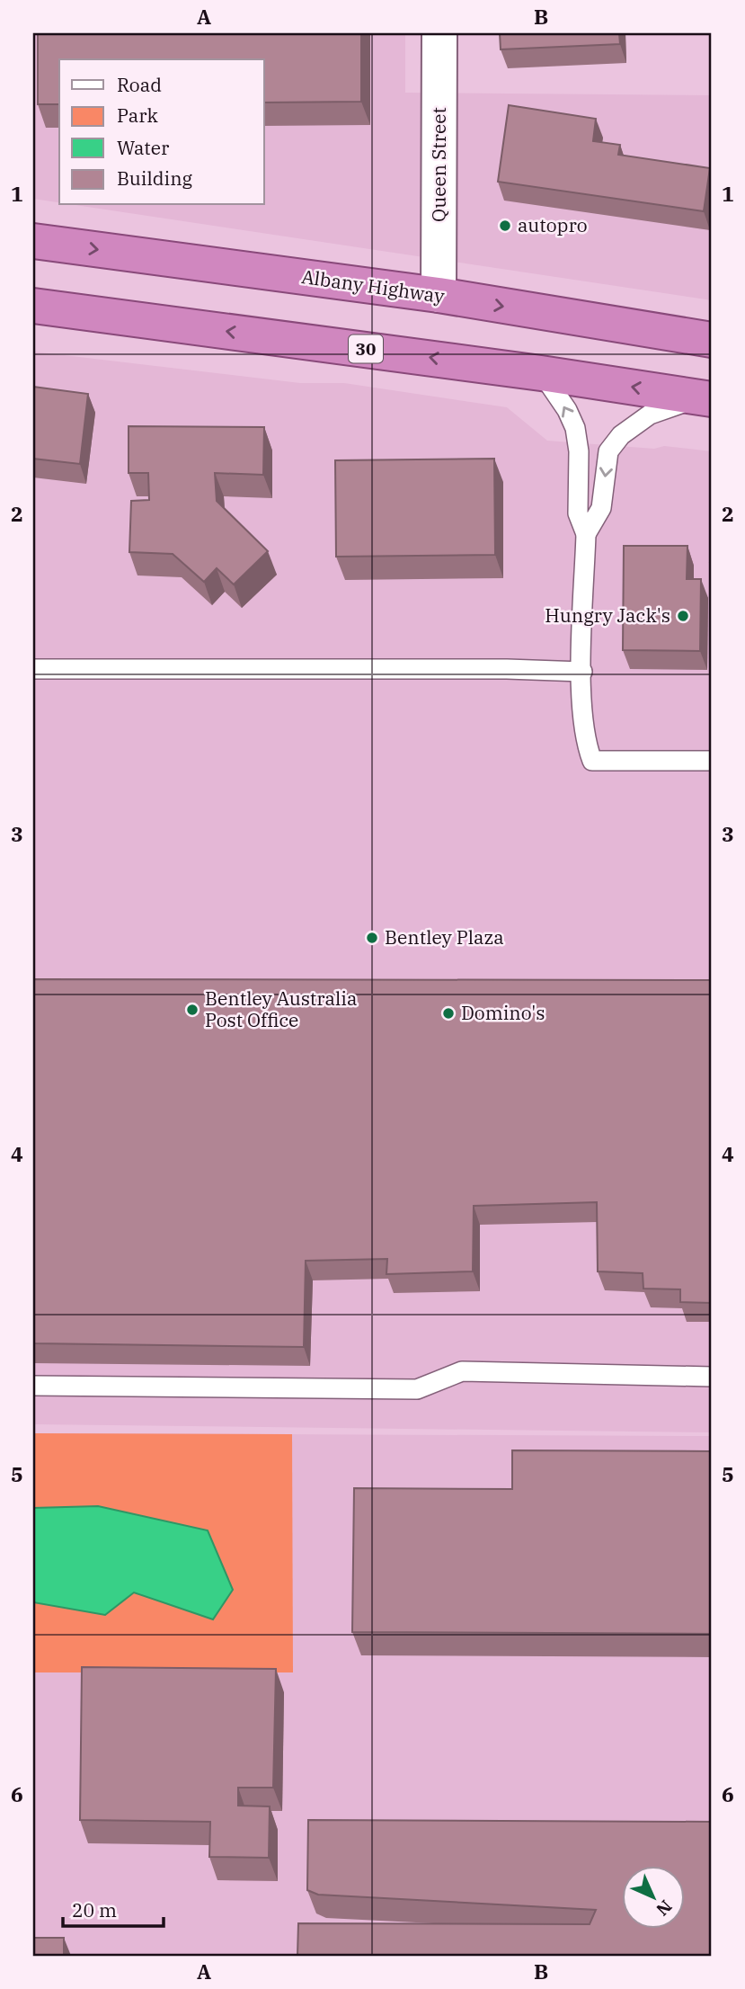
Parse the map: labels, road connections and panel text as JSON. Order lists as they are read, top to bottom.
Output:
{
  "streets": {
    "highway": ["Albany Highway", "30"],
    "street": ["Queen Street"]
  },
  "crossings": [
    ["Queen Street", "Albany Highway"]
  ],
  "places": [
    "autopro",
    "Hungry Jack's",
    "Bentley Plaza",
    "Bentley Australia Post Office",
    "Domino's"
  ],
  "legend": [
    "Road",
    "Park",
    "Water",
    "Building"
  ],
  "scale_bar": "20 m",
  "north": "bottom right",
  "grid": {
    "columns": ["A", "B"],
    "rows": [
      "1",
      "2",
      "3",
      "4",
      "5",
      "6"
    ]
  }
}
